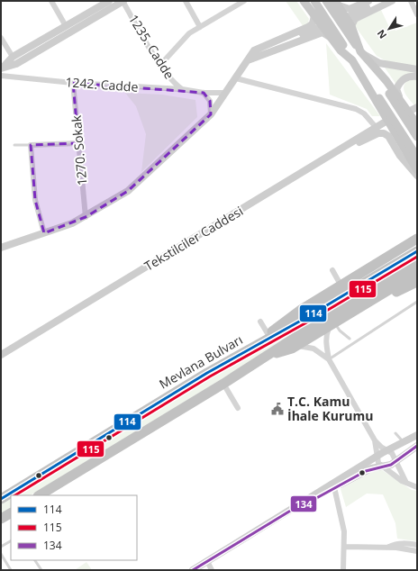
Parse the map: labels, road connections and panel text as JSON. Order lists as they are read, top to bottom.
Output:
{
  "streets": {
    "highway": ["Mevlana Bulvarı"],
    "main road": ["Tekstilciler Caddesi"],
    "street": ["1235. Cadde", "1242. Cadde", "1270. Sokak"]
  },
  "crossings": [
    ["1235. Cadde", "1242. Cadde"],
    ["1242. Cadde", "1270. Sokak"]
  ],
  "places": {
    "public building": ["T.C. Kamu İhale Kurumu"]
  },
  "lines": ["transit line 114", "transit line 115", "transit line 134"],
  "legend": ["114", "115", "134"],
  "north": "bottom left"
}
